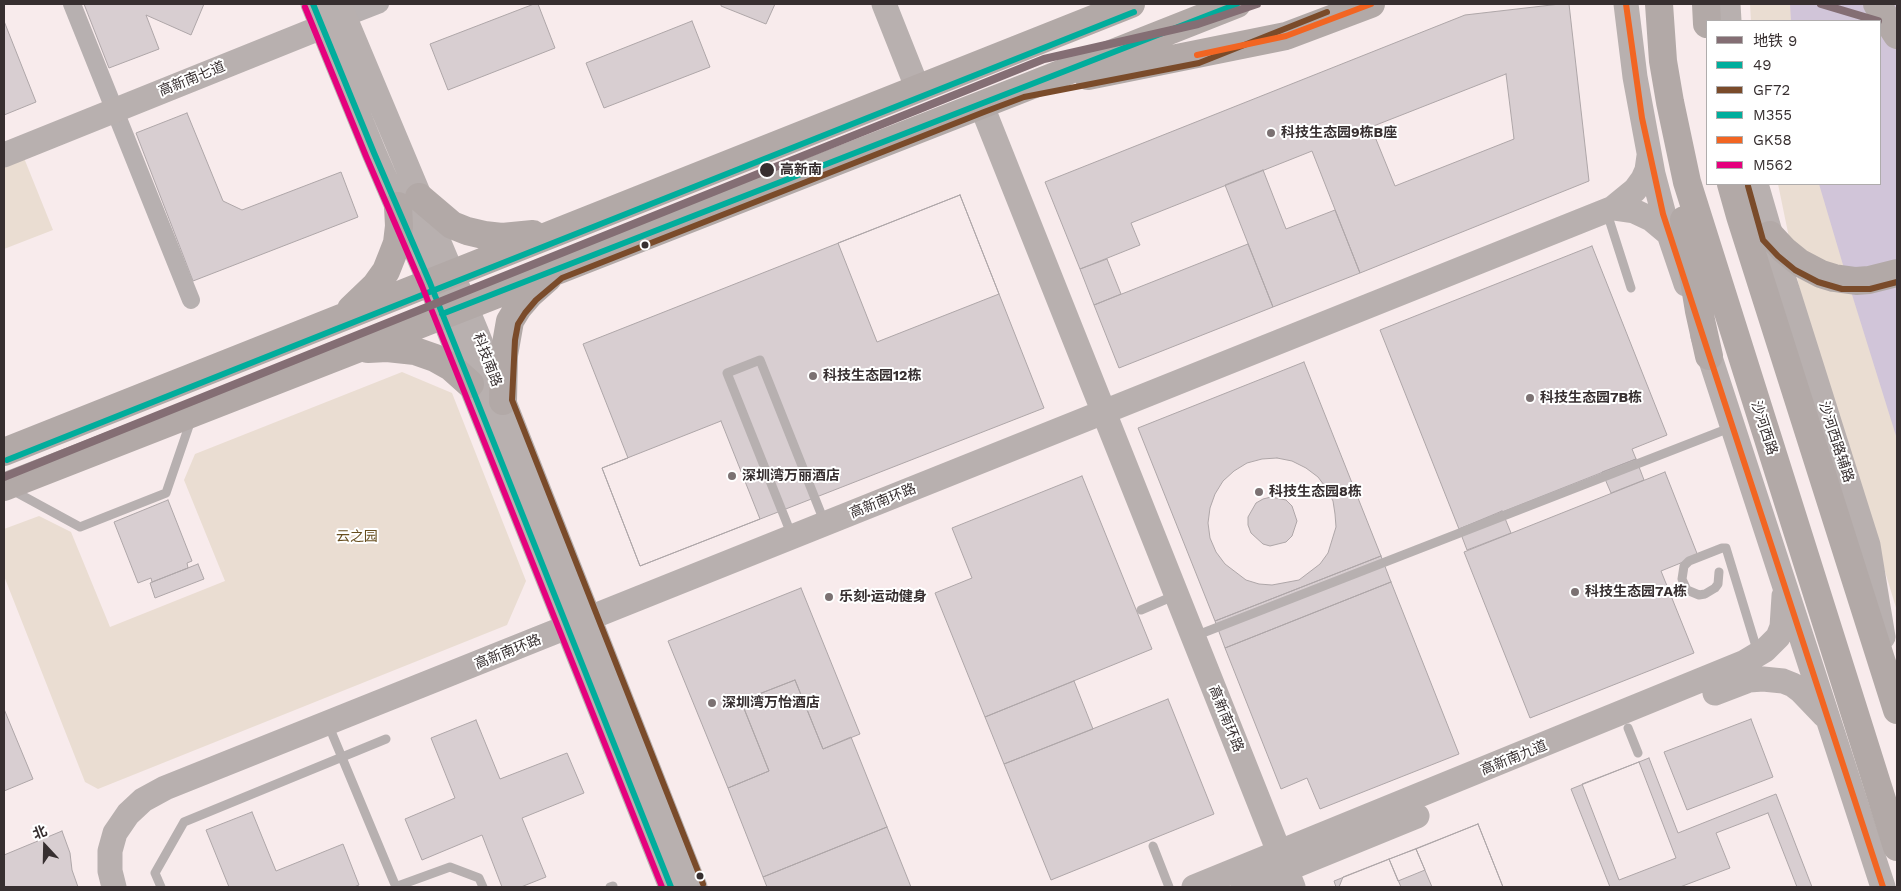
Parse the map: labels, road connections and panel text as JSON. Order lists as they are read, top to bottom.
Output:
{
  "streets": {
    "main road": ["沙河西路"],
    "street": [
      "高新南七道",
      "科技南路",
      "沙河西路辅路",
      "高新南环路",
      "高新南九道"
    ]
  },
  "crossings": [
    ["高新南七道", "科技南路"],
    ["科技南路", "高新南环路"],
    ["高新南环路", "高新南九道"]
  ],
  "parks": ["云之园"],
  "places": [
    "科技生态园9栋B座",
    "高新南",
    "科技生态园12栋",
    "科技生态园7B栋",
    "深圳湾万丽酒店",
    "科技生态园8栋",
    "科技生态园7A栋",
    "乐刻·运动健身",
    "深圳湾万怡酒店"
  ],
  "lines": [
    "metro line 9",
    "transit line 49",
    "transit line GK58",
    "transit line M562",
    "transit line GF72",
    "transit line M355"
  ],
  "legend": [
    "地铁 9",
    "49",
    "GF72",
    "M355",
    "GK58",
    "M562"
  ],
  "north": "top"
}
